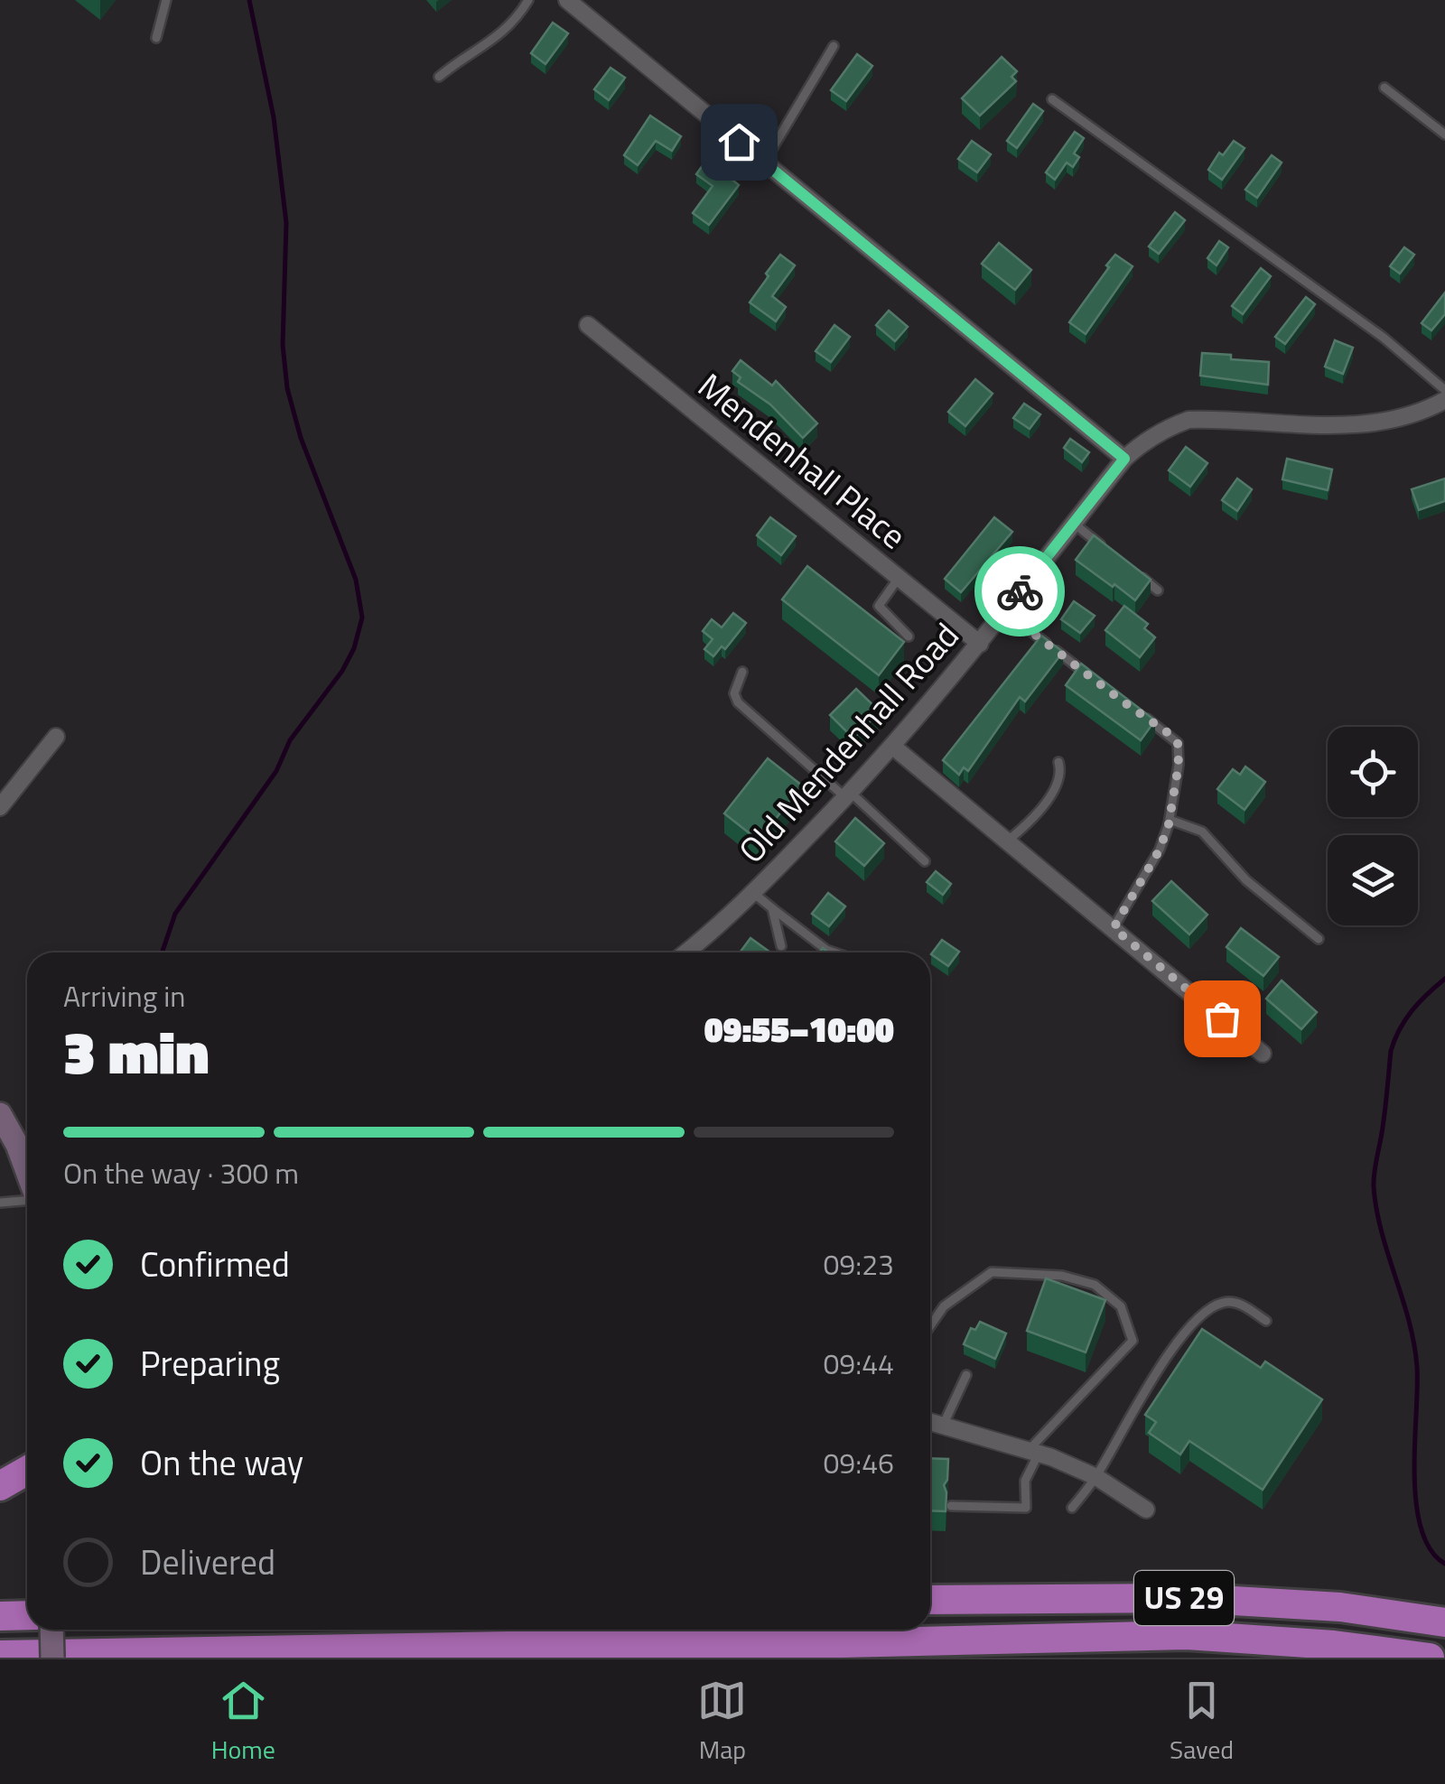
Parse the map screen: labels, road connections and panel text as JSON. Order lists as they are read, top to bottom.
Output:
{
  "streets": {
    "highway": ["US 29"],
    "street": ["Mendenhall Place", "Old Mendenhall Road"]
  },
  "crossings": [
    ["Mendenhall Place", "Old Mendenhall Road"]
  ],
  "page": {
    "heading": ["3 min", "Arriving in", "09:55–10:00"],
    "bar": "On the way · 300 m",
    "list": [
      ["Confirmed", "09:23"],
      ["Preparing", "09:44"],
      ["On the way", "09:46"],
      "Delivered"
    ],
    "tabs": ["Home", "Map", "Saved"]
  }
}
